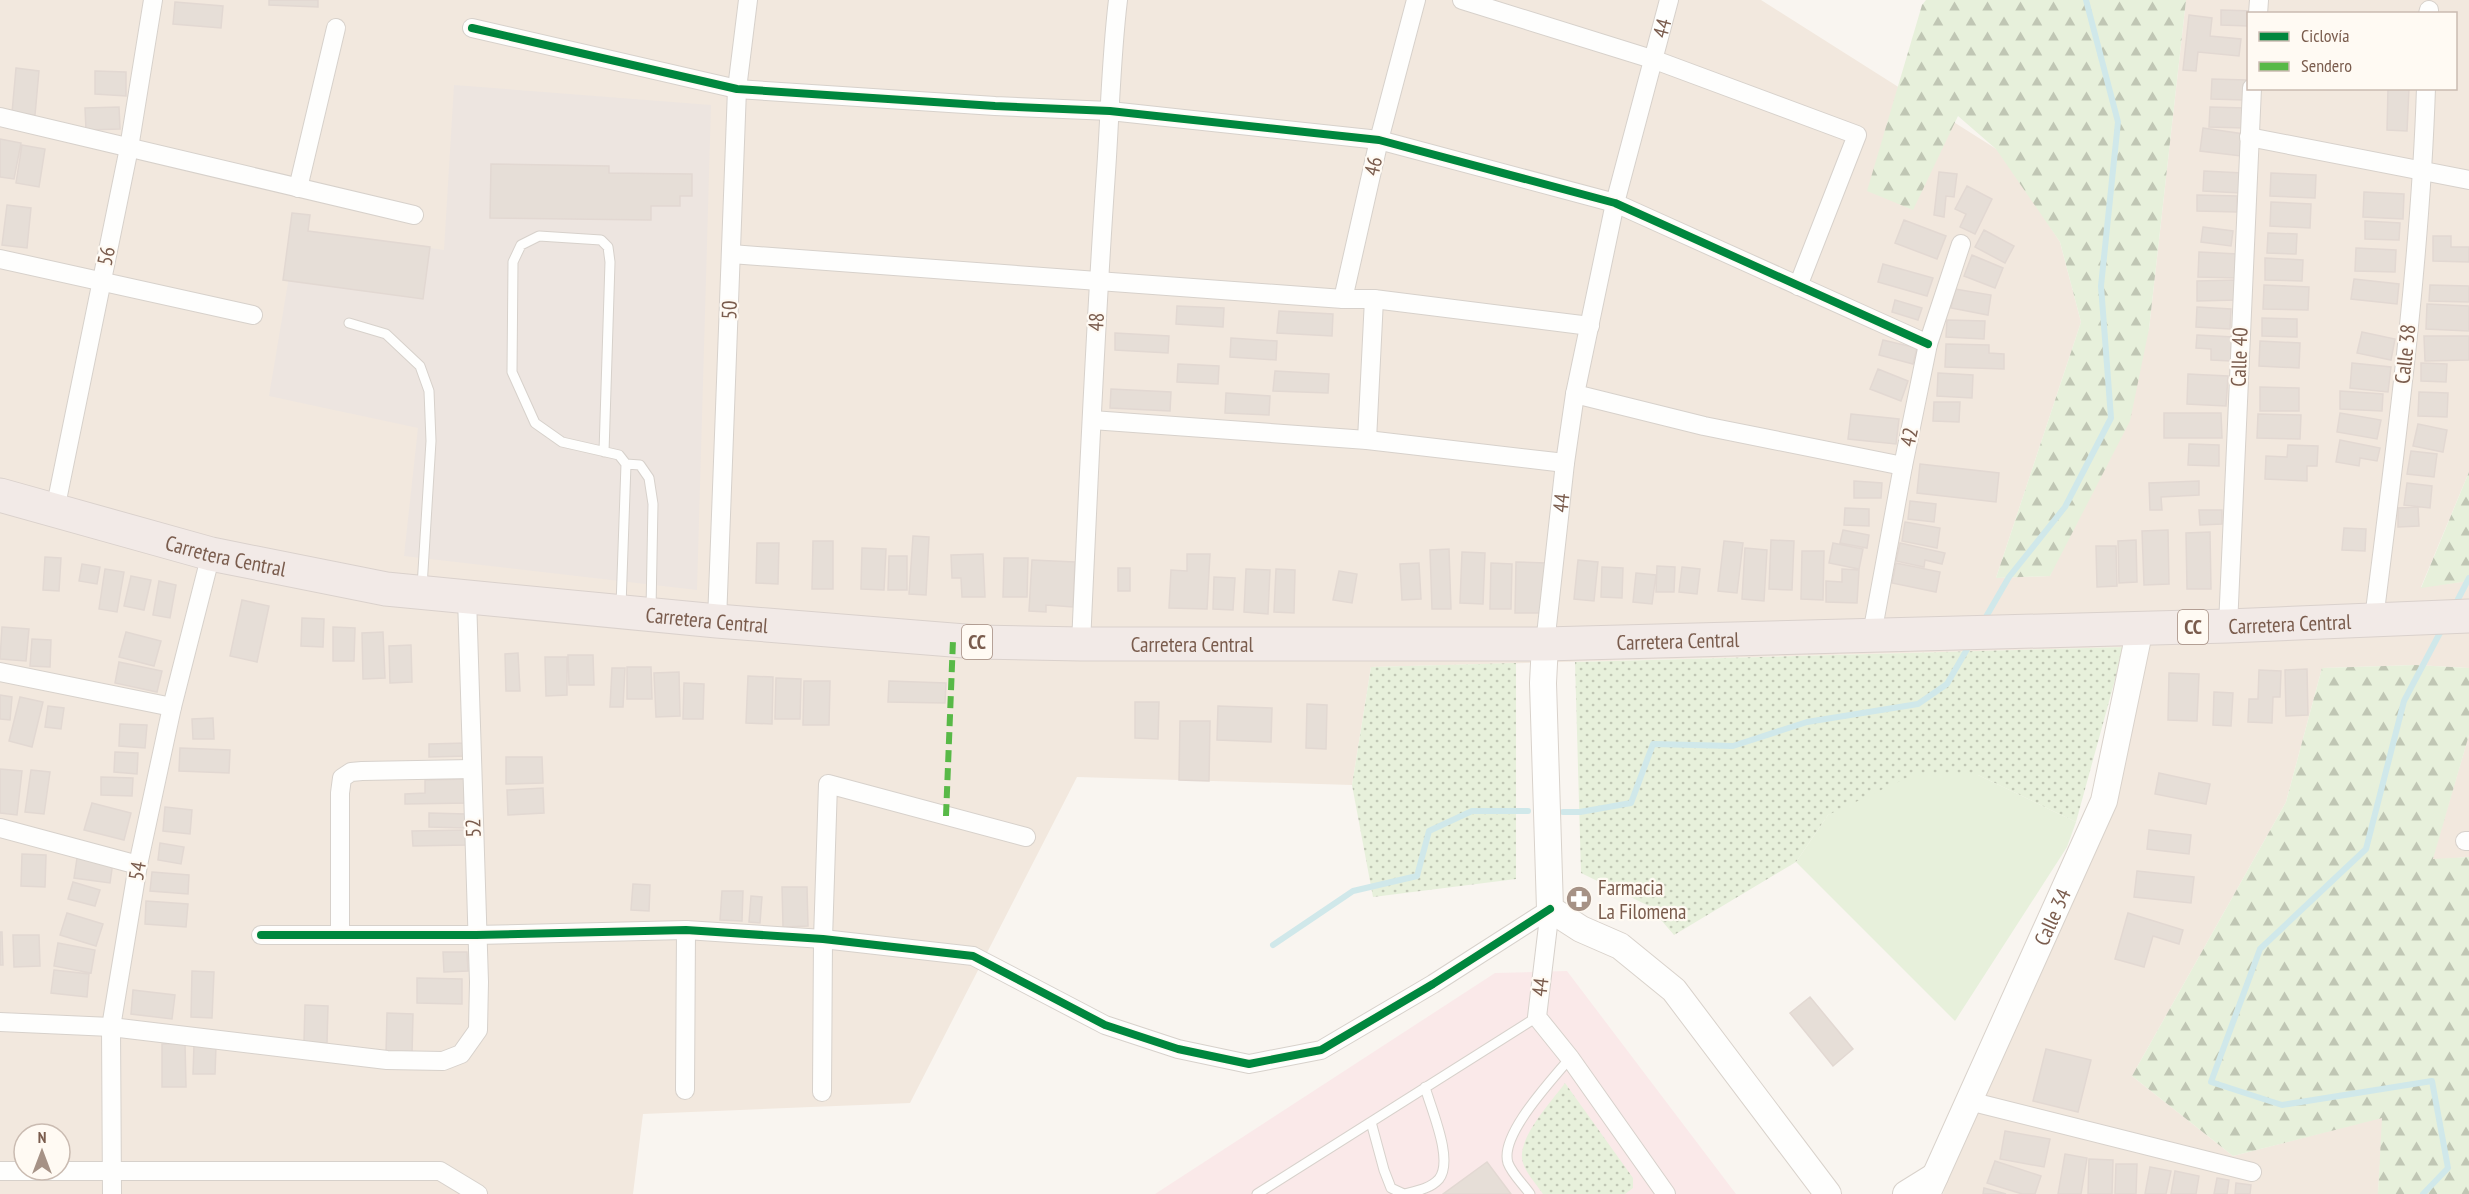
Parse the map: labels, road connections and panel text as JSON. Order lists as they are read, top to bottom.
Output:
{
  "streets": {
    "highway": ["Carretera Central", "CC"],
    "street": [
      "44",
      "46",
      "56",
      "50",
      "48",
      "Calle 38",
      "Calle 40",
      "42",
      "52",
      "54",
      "Calle 34"
    ]
  },
  "crossings": [
    ["44", "Carretera Central"],
    ["56", "Carretera Central"],
    ["50", "Carretera Central"],
    ["48", "Carretera Central"],
    ["Calle 38", "Carretera Central"],
    ["Calle 38", "CC"],
    ["Calle 40", "Carretera Central"],
    ["42", "Carretera Central"],
    ["Carretera Central", "CC"],
    ["Carretera Central", "52"],
    ["Carretera Central", "54"],
    ["Carretera Central", "Calle 34"],
    ["52", "54"]
  ],
  "places": {
    "pharmacy": ["Farmacia La Filomena"]
  },
  "legend": ["Ciclovía", "Sendero"],
  "north": "top"
}
